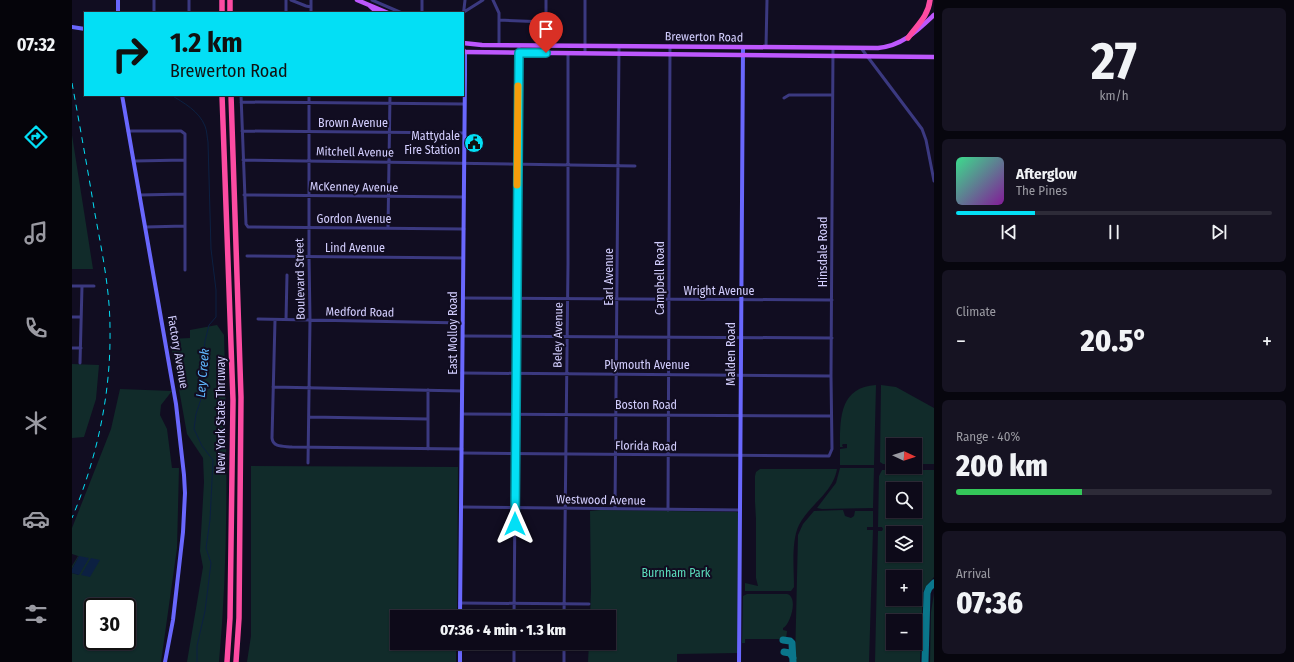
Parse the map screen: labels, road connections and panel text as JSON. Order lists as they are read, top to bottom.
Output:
{
  "streets": {
    "highway": ["New York State Thruway"],
    "main road": ["Brewerton Road"],
    "street": [
      "Brown Avenue",
      "Mitchell Avenue",
      "McKenney Avenue",
      "Gordon Avenue",
      "Lind Avenue",
      "Hinsdale Road",
      "Earl Avenue",
      "Campbell Road",
      "Boulevard Street",
      "Wright Avenue",
      "Medford Road",
      "East Molloy Road",
      "Beley Avenue",
      "Factory Avenue",
      "Malden Road",
      "Plymouth Avenue",
      "Boston Road",
      "Florida Road",
      "Westwood Avenue"
    ]
  },
  "crossings": [
    ["Brewerton Road", "Hinsdale Road"],
    ["Brewerton Road", "Earl Avenue"],
    ["Brewerton Road", "Campbell Road"],
    ["Brewerton Road", "East Molloy Road"],
    ["Brewerton Road", "Beley Avenue"],
    ["Brewerton Road", "Malden Road"],
    ["Brown Avenue", "Boulevard Street"],
    ["Brown Avenue", "East Molloy Road"],
    ["Mitchell Avenue", "Earl Avenue"],
    ["Mitchell Avenue", "Boulevard Street"],
    ["Mitchell Avenue", "East Molloy Road"],
    ["Mitchell Avenue", "Beley Avenue"],
    ["McKenney Avenue", "Gordon Avenue"],
    ["McKenney Avenue", "Boulevard Street"],
    ["McKenney Avenue", "East Molloy Road"],
    ["Gordon Avenue", "Boulevard Street"],
    ["Gordon Avenue", "East Molloy Road"],
    ["Lind Avenue", "Boulevard Street"],
    ["Lind Avenue", "East Molloy Road"],
    ["Hinsdale Road", "Wright Avenue"],
    ["Hinsdale Road", "Plymouth Avenue"],
    ["Hinsdale Road", "Boston Road"],
    ["Hinsdale Road", "Florida Road"],
    ["Earl Avenue", "Wright Avenue"],
    ["Earl Avenue", "Plymouth Avenue"],
    ["Earl Avenue", "Boston Road"],
    ["Earl Avenue", "Florida Road"],
    ["Earl Avenue", "Westwood Avenue"],
    ["Campbell Road", "Wright Avenue"],
    ["Campbell Road", "Plymouth Avenue"],
    ["Campbell Road", "Boston Road"],
    ["Campbell Road", "Florida Road"],
    ["Campbell Road", "Westwood Avenue"],
    ["Boulevard Street", "Medford Road"],
    ["Boulevard Street", "Florida Road"],
    ["Wright Avenue", "East Molloy Road"],
    ["Wright Avenue", "Beley Avenue"],
    ["Wright Avenue", "Malden Road"],
    ["Medford Road", "East Molloy Road"],
    ["East Molloy Road", "Plymouth Avenue"],
    ["East Molloy Road", "Boston Road"],
    ["East Molloy Road", "Florida Road"],
    ["East Molloy Road", "Westwood Avenue"],
    ["Beley Avenue", "Plymouth Avenue"],
    ["Beley Avenue", "Boston Road"],
    ["Beley Avenue", "Florida Road"],
    ["Beley Avenue", "Westwood Avenue"],
    ["Malden Road", "Plymouth Avenue"],
    ["Malden Road", "Boston Road"],
    ["Malden Road", "Florida Road"],
    ["Malden Road", "Westwood Avenue"]
  ],
  "water": ["Ley Creek"],
  "parks": ["Burnham Park"],
  "places": {
    "public building": ["Mattydale Fire Station"]
  },
  "north": "right",
  "page": {
    "tabs": "07:32",
    "tile": [
      ["27", "km/h"],
      "Climate",
      ["Range · 40%", "200 km"],
      ["Arrival", "07:36"]
    ],
    "turn": ["1.2 km", "Brewerton Road"],
    "song": ["Afterglow", "The Pines"],
    "heat": ["−", "20.5°", "+"],
    "map_buttons": ["+", "−"],
    "limit": "30",
    "trip": "07:36 · 4 min · 1.3 km"
  }
}
